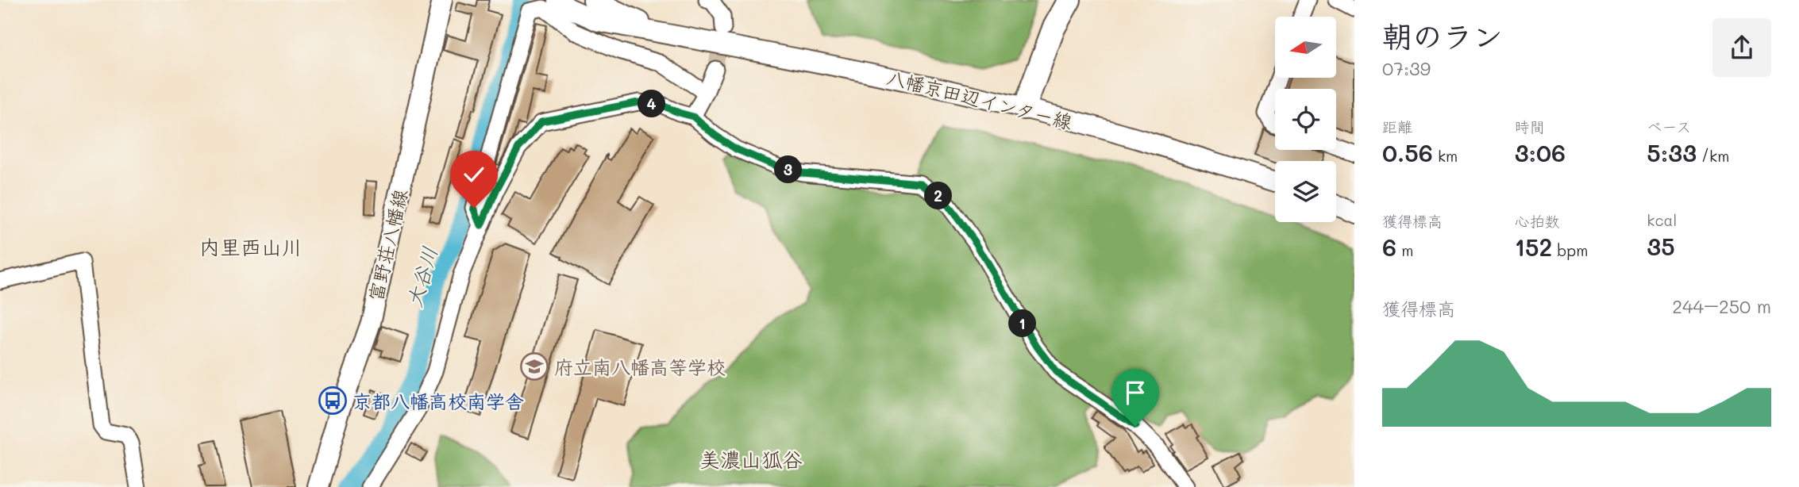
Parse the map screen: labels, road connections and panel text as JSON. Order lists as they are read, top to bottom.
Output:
{
  "streets": {
    "main road": ["八幡京田辺インター線", "富野荘八幡線"]
  },
  "districts": ["内里西山川", "美濃山狐谷"],
  "water": ["大谷川"],
  "places": {
    "school or university": ["府立南八幡高等学校"],
    "bus stop": ["京都八幡高校南学舎"]
  },
  "north": "left",
  "page": {
    "heading": ["朝のラン", "07:39"],
    "pins": [
      "4",
      "3",
      "2",
      "1"
    ],
    "stats": [
      ["距離", "0.56 km"],
      ["時間", "3:06"],
      ["ペース", "5:33 /km"],
      ["獲得標高", "6 m"],
      ["心拍数", "152 bpm"],
      ["kcal", "35"]
    ],
    "chart": ["獲得標高", "244–250 m"]
  }
}
